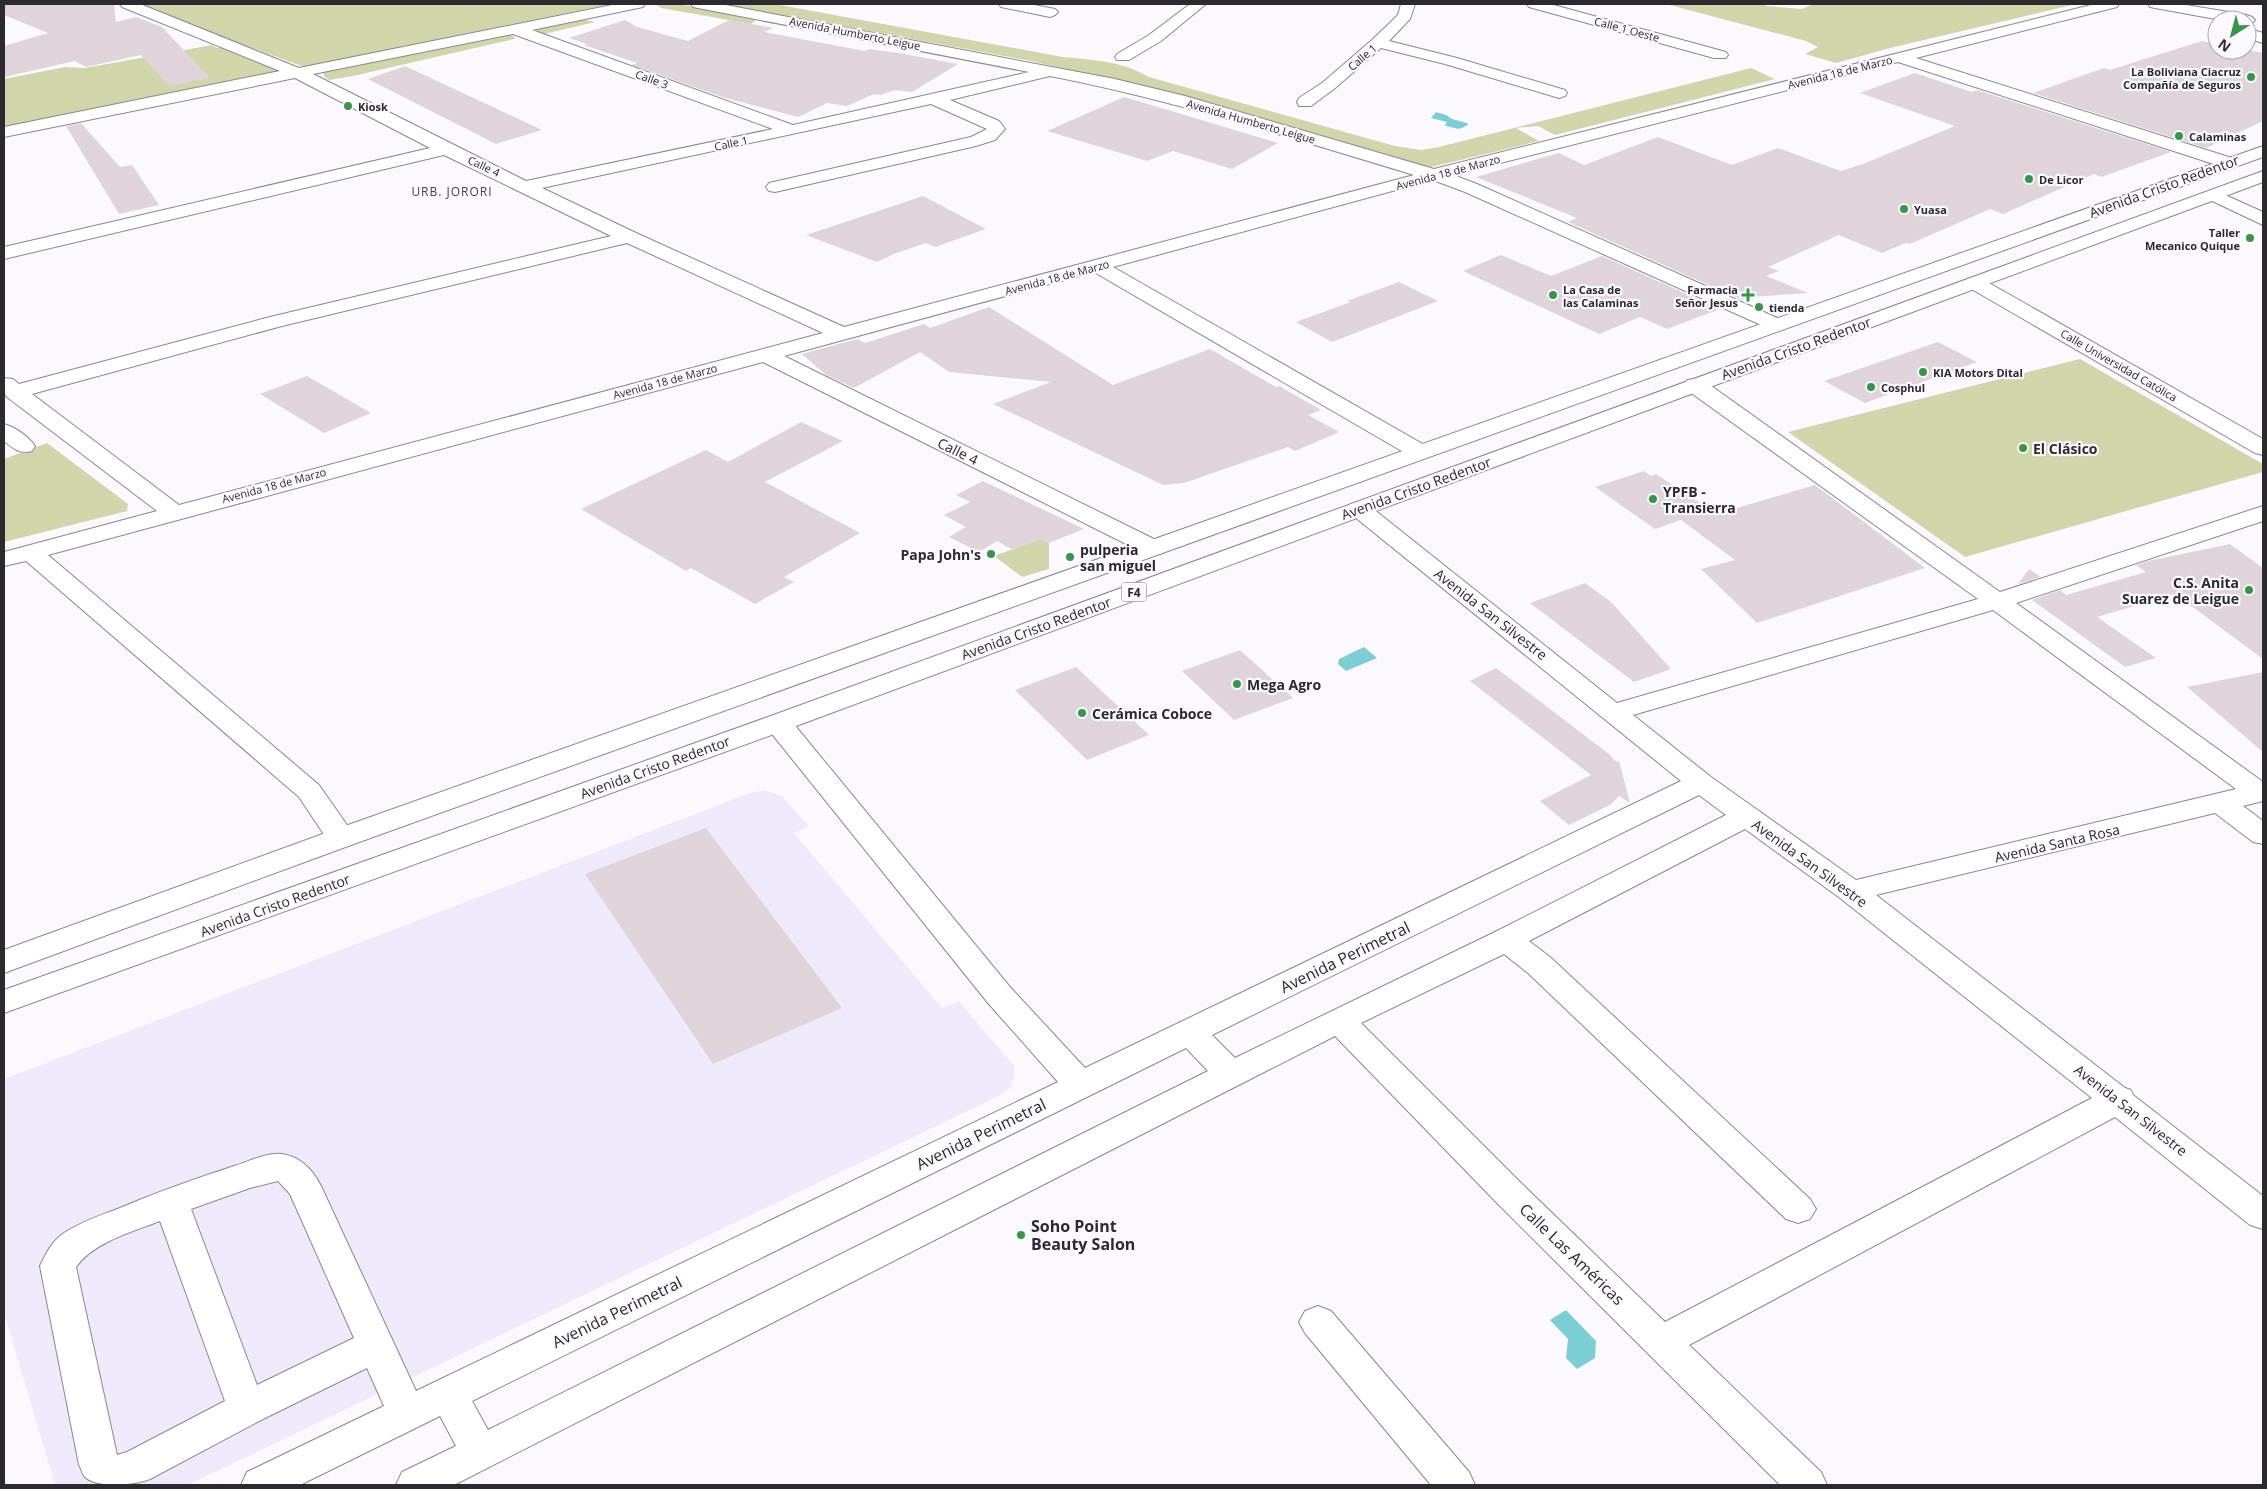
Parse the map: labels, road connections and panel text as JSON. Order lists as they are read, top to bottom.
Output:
{
  "streets": {
    "main road": [
      "Calle 1 Oeste",
      "Avenida Humberto Leigue",
      "Calle 1",
      "Avenida 18 de Marzo",
      "Calle 3",
      "Calle 4",
      "Avenida Cristo Redentor",
      "Calle Universidad Católica",
      "F4",
      "Avenida San Silvestre",
      "Avenida Santa Rosa",
      "Avenida Perimetral",
      "Calle Las Américas"
    ]
  },
  "crossings": [
    ["Avenida Humberto Leigue", "Calle 1"],
    ["Avenida Humberto Leigue", "Avenida 18 de Marzo"],
    ["Avenida Humberto Leigue", "Avenida Cristo Redentor"],
    ["Calle 1", "Calle 3"],
    ["Calle 1", "Calle 4"],
    ["Avenida 18 de Marzo", "Calle 4"],
    ["Calle 4", "Avenida Cristo Redentor"],
    ["Avenida Cristo Redentor", "Calle Universidad Católica"],
    ["Avenida Cristo Redentor", "Avenida San Silvestre"],
    ["Avenida San Silvestre", "Avenida Santa Rosa"],
    ["Avenida San Silvestre", "Avenida Perimetral"]
  ],
  "districts": ["URB. JORORI"],
  "places": {
    "other": [
      "La Boliviana Ciacruz Compañía de Seguros",
      "Kiosk",
      "Calaminas",
      "De Licor",
      "Yuasa",
      "Taller Mecanico Quique",
      "La Casa de las Calaminas",
      "tienda",
      "KIA Motors Dital",
      "Cosphul",
      "El Clásico",
      "YPFB - Transierra",
      "Papa John's",
      "pulperia san miguel",
      "C.S. Anita Suarez de Leigue",
      "Mega Agro",
      "Cerámica Coboce",
      "Soho Point Beauty Salon"
    ],
    "health": ["Farmacia Señor Jesus"]
  },
  "north": "bottom left"
}
